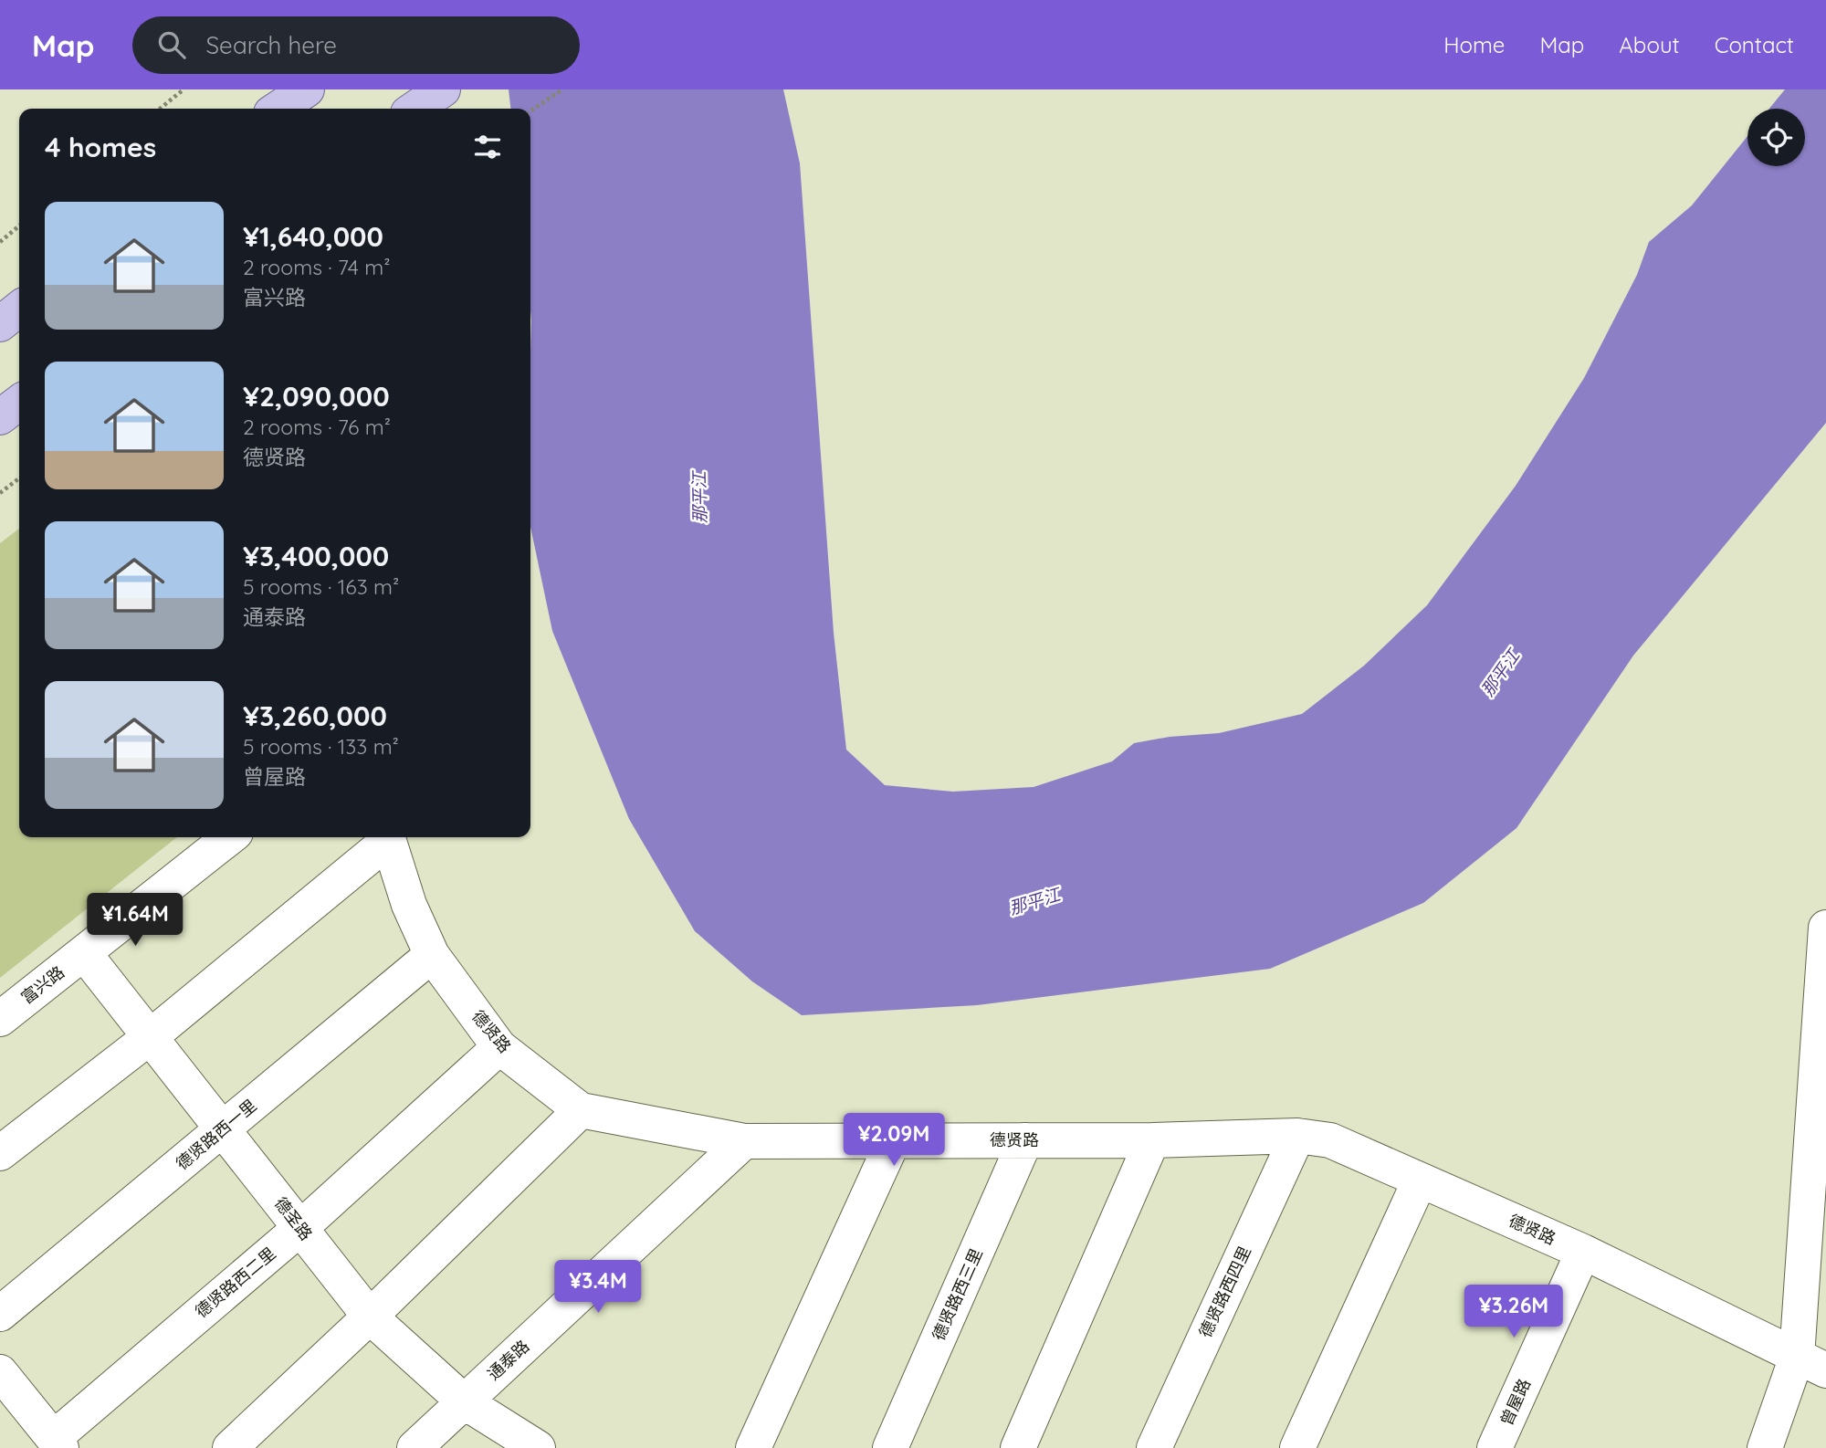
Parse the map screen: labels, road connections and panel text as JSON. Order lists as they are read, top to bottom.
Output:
{
  "streets": {
    "street": [
      "富兴路",
      "德贤路",
      "德贤路西一里",
      "德圣路",
      "德贤路西二里",
      "德贤路西四里",
      "德贤路西三里",
      "通泰路",
      "曾屋路"
    ]
  },
  "crossings": [
    ["富兴路", "德圣路"],
    ["德贤路", "德贤路西一里"],
    ["德贤路", "德贤路西二里"],
    ["德贤路", "德贤路西四里"],
    ["德贤路", "德贤路西三里"],
    ["德贤路", "通泰路"],
    ["德贤路", "曾屋路"],
    ["德贤路西一里", "德圣路"],
    ["德圣路", "德贤路西二里"],
    ["德圣路", "通泰路"]
  ],
  "water": ["那平江"],
  "page": {
    "header": "Map",
    "search": "Search here",
    "nav": [
      "Home",
      "Map",
      "About",
      "Contact"
    ],
    "heading": "4 homes",
    "list": [
      {
        "name": "¥1,640,000",
        "note": "2 rooms · 74 m² · 富兴路"
      },
      {
        "name": "¥2,090,000",
        "note": "2 rooms · 76 m² · 德贤路"
      },
      {
        "name": "¥3,400,000",
        "note": "5 rooms · 163 m² · 通泰路"
      },
      {
        "name": "¥3,260,000",
        "note": "5 rooms · 133 m² · 曾屋路"
      }
    ],
    "price": [
      "¥1.64M",
      "¥2.09M",
      "¥3.4M",
      "¥3.26M"
    ]
  }
}
